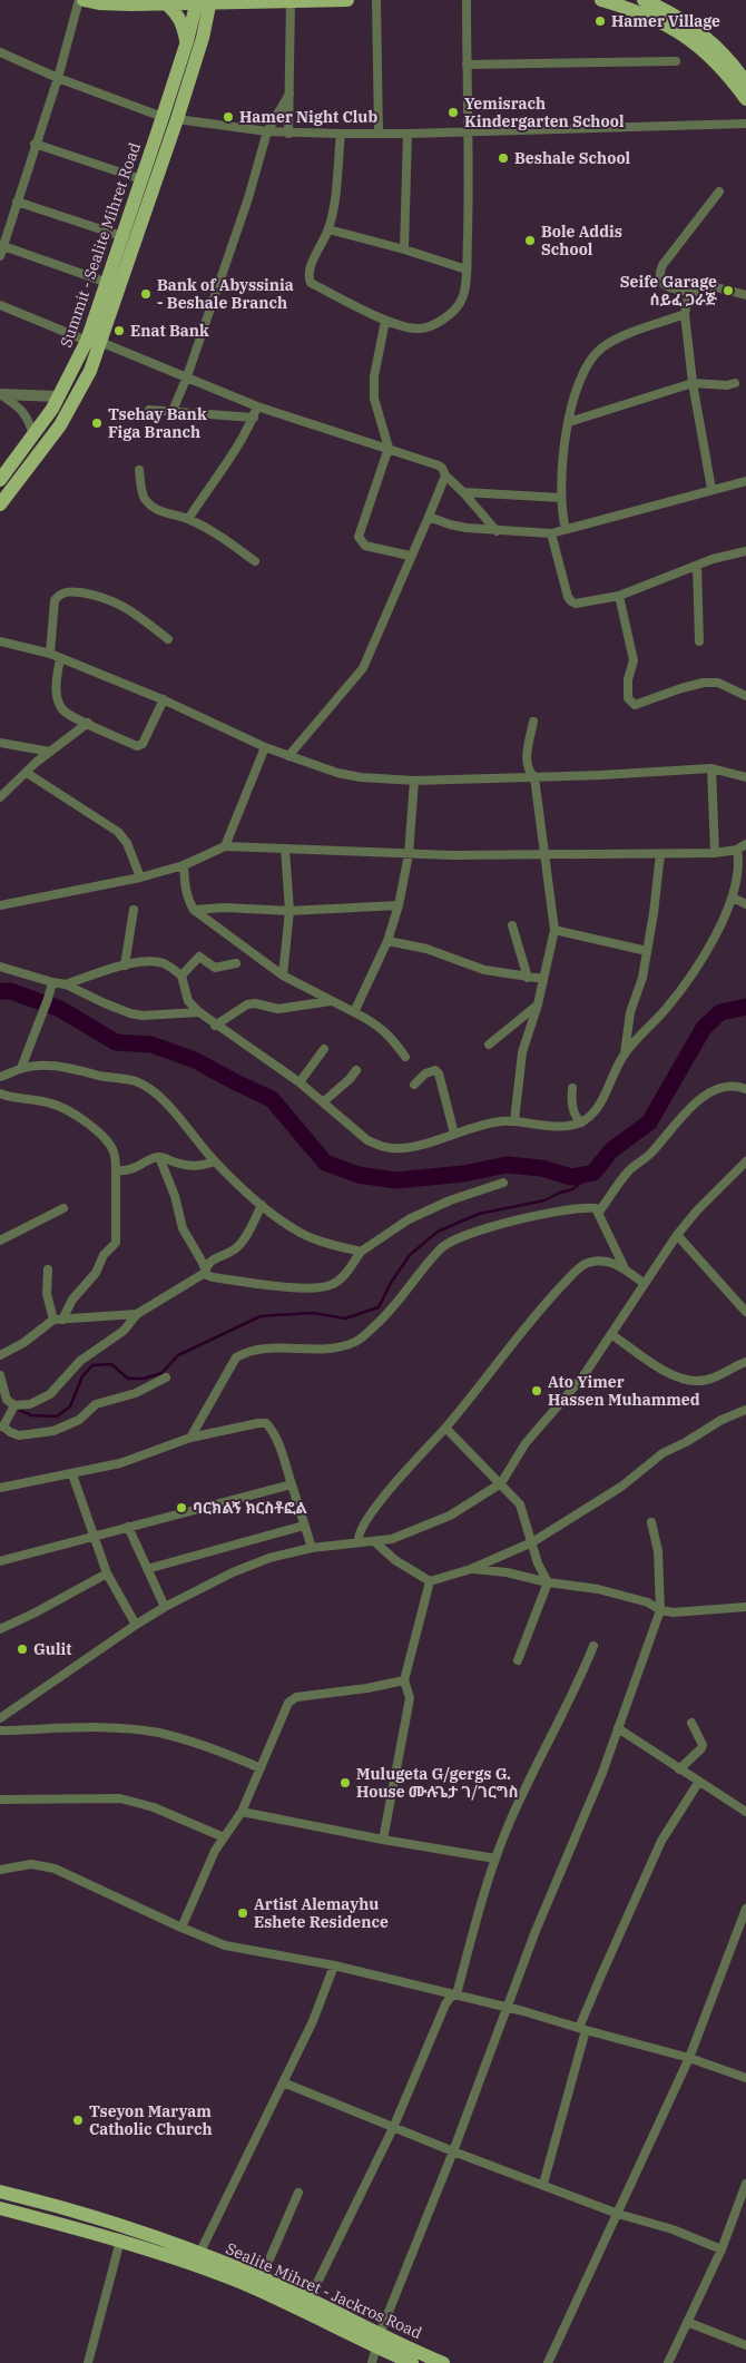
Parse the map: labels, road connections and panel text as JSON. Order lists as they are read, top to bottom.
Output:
{
  "streets": {
    "main road": ["Summit - Sealite Mihret Road", "Sealite Mihret - Jackros Road"]
  },
  "places": [
    "Hamer Village",
    "Yemisrach Kindergarten School",
    "Hamer Night Club",
    "Beshale School",
    "Bole Addis School",
    "Seife Garage ሰይፈ ጋራጅ",
    "Bank of Abyssinia - Beshale Branch",
    "Enat Bank",
    "Tsehay Bank Figa Branch",
    "Ato Yimer Hassen Muhammed",
    "ባርክልኝ ክርስቶፎል",
    "Gulit",
    "Mulugeta G/gergs G. House ሙሉጌታ ገ/ገርግስ",
    "Artist Alemayhu Eshete Residence",
    "Tseyon Maryam Catholic Church"
  ]
}
